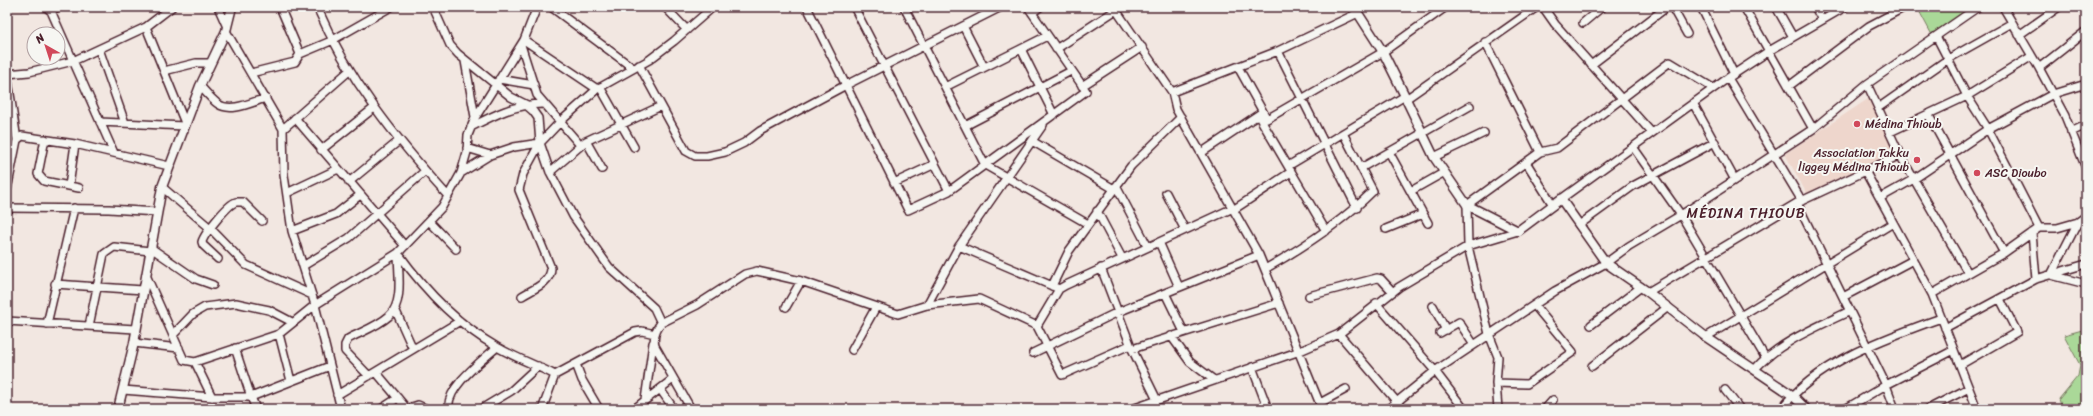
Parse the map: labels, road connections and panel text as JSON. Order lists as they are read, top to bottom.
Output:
{
  "districts": ["MÉDINA THIOUB"],
  "places": ["Médina Thioub", "Association Takku liggey Médina Thioub", "ASC Dioubo"],
  "north": "top left"
}
